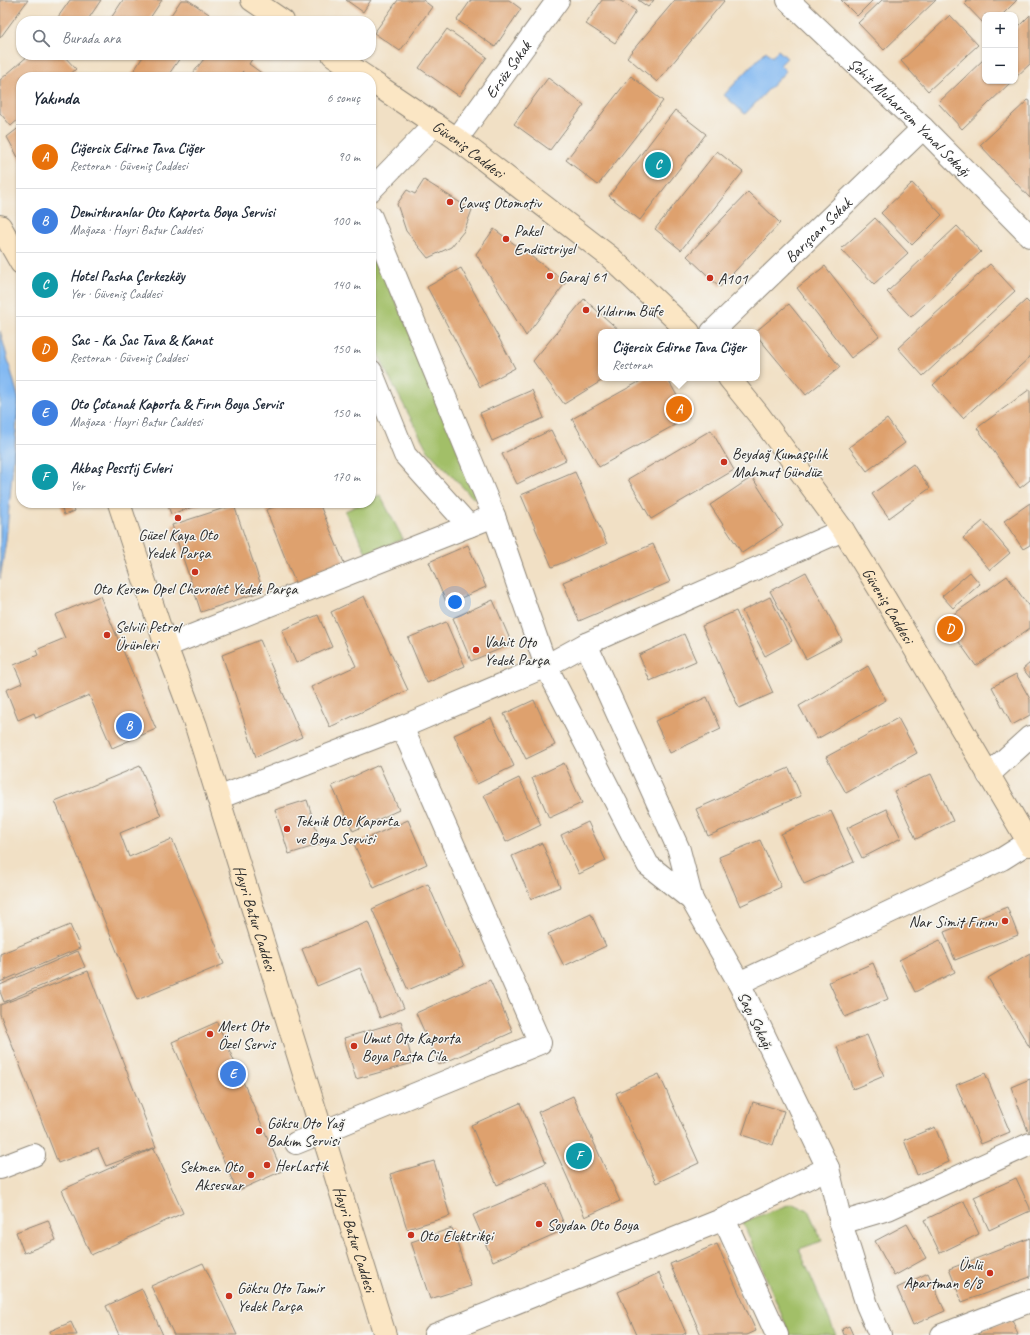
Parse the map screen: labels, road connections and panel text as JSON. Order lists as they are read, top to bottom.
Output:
{
  "streets": {
    "street": [
      "Ersöz Sokak",
      "Şehit Muharrem Yanal Sokağı",
      "Güveniş Caddesi",
      "Barışcan Sokak",
      "Hayri Batur Caddesi",
      "Saçı Sokağı"
    ]
  },
  "crossings": [
    ["Ersöz Sokak", "Güveniş Caddesi"],
    ["Şehit Muharrem Yanal Sokağı", "Barışcan Sokak"],
    ["Güveniş Caddesi", "Saçı Sokağı"]
  ],
  "places": [
    "Çavuş Otomotiv",
    "Pakel Endüstriyel",
    "Garaj 61",
    "A101",
    "Yıldırım Büfe",
    "Beydağ Kumaşçılık Mahmut Gündüz",
    "Güzel Kaya Oto Yedek Parça",
    "Oto Kerem Opel Chevrolet Yedek Parça",
    "Selvili Petrol Ürünleri",
    "Vahit Oto Yedek Parça",
    "Teknik Oto Kaporta ve Boya Servisi",
    "Nar Simit Fırını",
    "Mert Oto Özel Servis",
    "Umut Oto Kaporta Boya Pasta Cila",
    "Göksu Oto Yağ Bakım Servisi",
    "HerLastik",
    "Sekmen Oto Aksesuar",
    "Soydan Oto Boya",
    "Oto Elektrikçi",
    "Ünlü Apartman 6/8",
    "Göksu Oto Tamir Yedek Parça"
  ],
  "page": {
    "map_buttons": ["+", "−"],
    "search": "Burada ara",
    "heading": ["Yakında", "6 sonuç"],
    "list": [
      {
        "mark": "A",
        "name": "Ciğercix Edirne Tava Ciğer",
        "note": "Restoran · Güveniş Caddesi",
        "value": "90 m"
      },
      {
        "mark": "B",
        "name": "Demirkıranlar Oto Kaporta Boya Servisi",
        "note": "Mağaza · Hayri Batur Caddesi",
        "value": "100 m"
      },
      {
        "mark": "C",
        "name": "Hotel Pasha Çerkezköy",
        "note": "Yer · Güveniş Caddesi",
        "value": "140 m"
      },
      {
        "mark": "D",
        "name": "Sac - Ka Sac Tava & Kanat",
        "note": "Restoran · Güveniş Caddesi",
        "value": "150 m"
      },
      {
        "mark": "E",
        "name": "Oto Çotanak Kaporta & Fırın Boya Servis",
        "note": "Mağaza · Hayri Batur Caddesi",
        "value": "150 m"
      },
      {
        "mark": "F",
        "name": "Akbaş Pesstij Evleri",
        "note": "Yer",
        "value": "170 m"
      }
    ],
    "pins": [
      "C",
      "A",
      "D",
      "B",
      "E",
      "F"
    ],
    "popup": ["Ciğercix Edirne Tava Ciğer", "Restoran"]
  }
}
